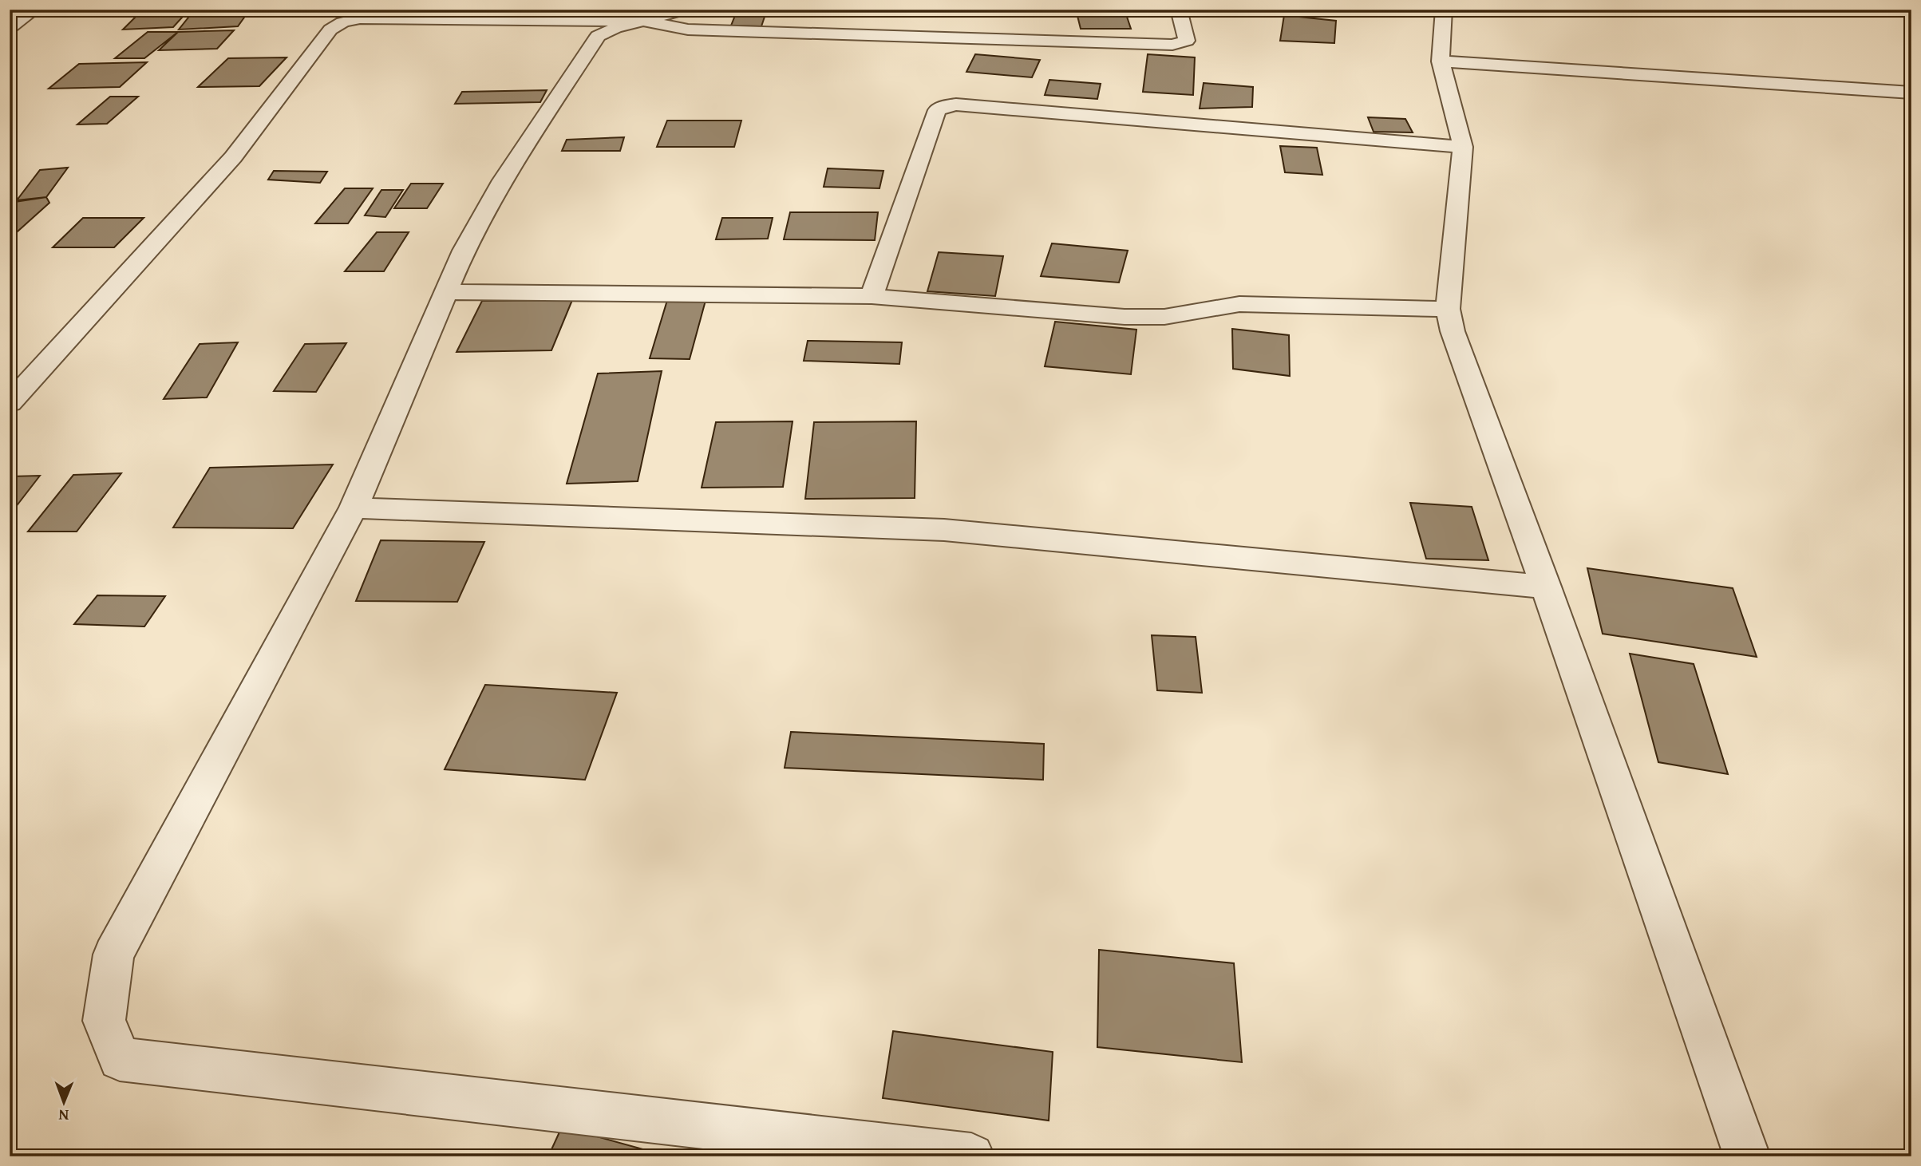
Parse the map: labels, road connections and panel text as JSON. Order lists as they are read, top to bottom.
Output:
{
  "north": "bottom"
}
